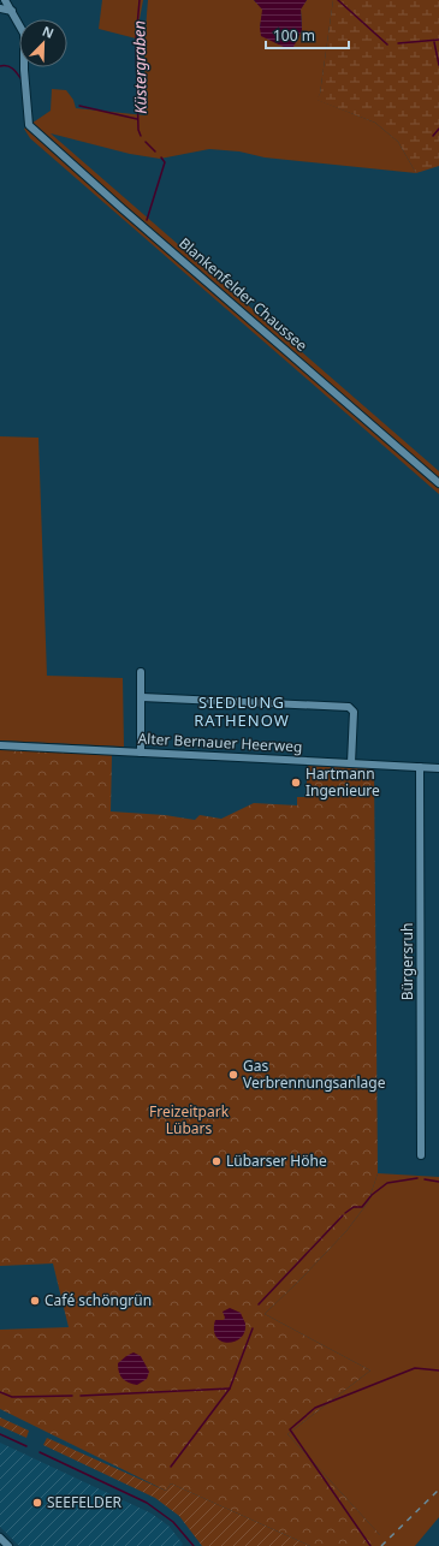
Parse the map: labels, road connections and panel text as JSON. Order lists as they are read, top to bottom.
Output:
{
  "streets": {
    "street": ["Blankenfelder Chaussee", "Alter Bernauer Heerweg", "Bürgersruh"]
  },
  "crossings": [
    ["Alter Bernauer Heerweg", "Bürgersruh"]
  ],
  "districts": ["SIEDLUNG RATHENOW"],
  "water": ["Küstergraben"],
  "parks": ["Freizeitpark Lübars"],
  "places": [
    "Hartmann Ingenieure",
    "Gas Verbrennungsanlage",
    "Lübarser Höhe",
    "Café schöngrün",
    "SEEFELDER"
  ],
  "scale_bar": "100 m",
  "north": "top right"
}
